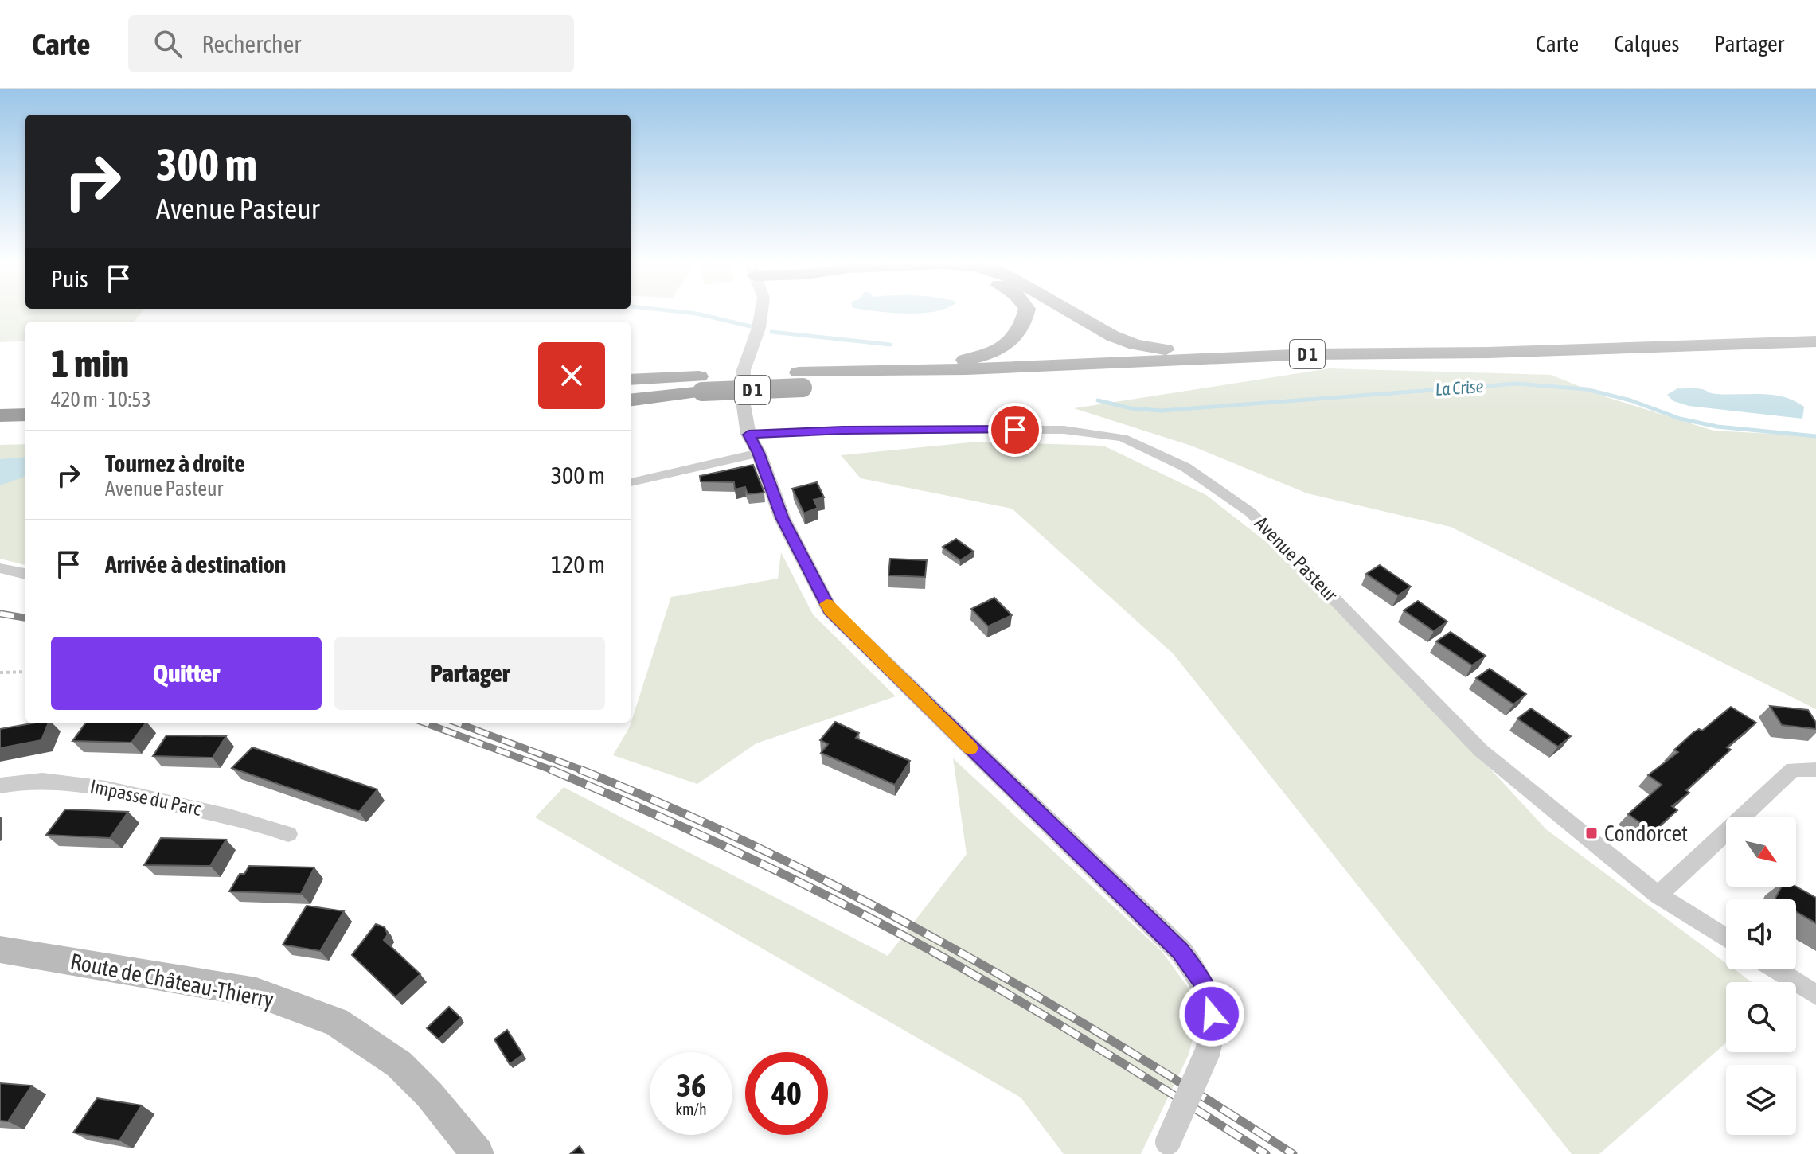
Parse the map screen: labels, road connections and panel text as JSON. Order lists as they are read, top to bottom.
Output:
{
  "streets": {
    "highway": ["D 1"],
    "main road": ["Route de Château-Thierry"],
    "street": ["Avenue Pasteur", "Impasse du Parc"]
  },
  "water": ["La Crise"],
  "places": {
    "transit": ["Condorcet"]
  },
  "north": "bottom right",
  "page": {
    "header": "Carte",
    "search": "Rechercher",
    "nav": ["Carte", "Calques", "Partager"],
    "turn": ["300 m", "Avenue Pasteur"],
    "then": "Puis",
    "heading": ["1 min", "420 m · 10:53"],
    "list": [
      {
        "name": "Tournez à droite",
        "note": "Avenue Pasteur",
        "value": "300 m"
      },
      {
        "name": "Arrivée à destination",
        "value": "120 m"
      }
    ],
    "buttons": ["Quitter", "Partager"],
    "speed": "36 km/h",
    "limit": "40"
  }
}
